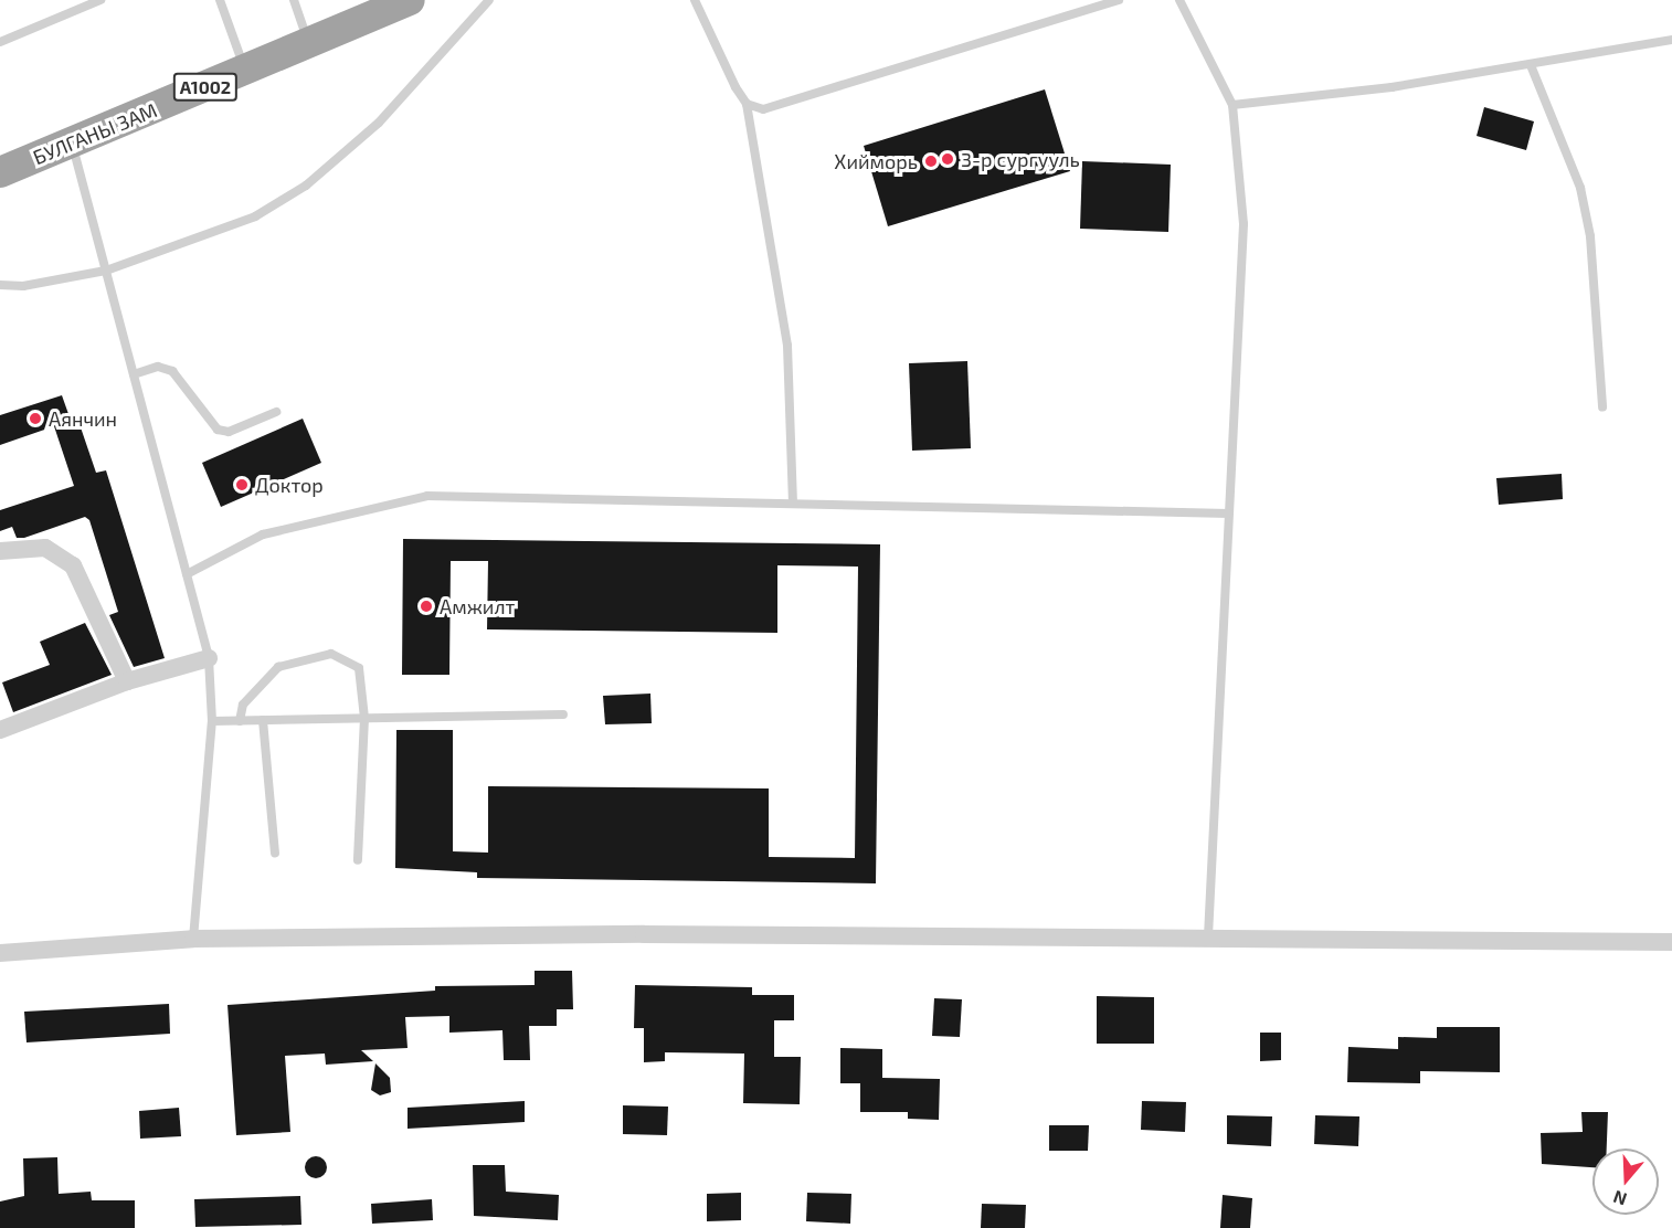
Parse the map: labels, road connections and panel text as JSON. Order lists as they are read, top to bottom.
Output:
{
  "streets": {
    "highway": ["A1002", "БУЛГАНЫ ЗАМ"]
  },
  "places": [
    "3-р сургууль",
    "Хийморь",
    "Аянчин",
    "Доктор",
    "Амжилт"
  ],
  "north": "bottom"
}
